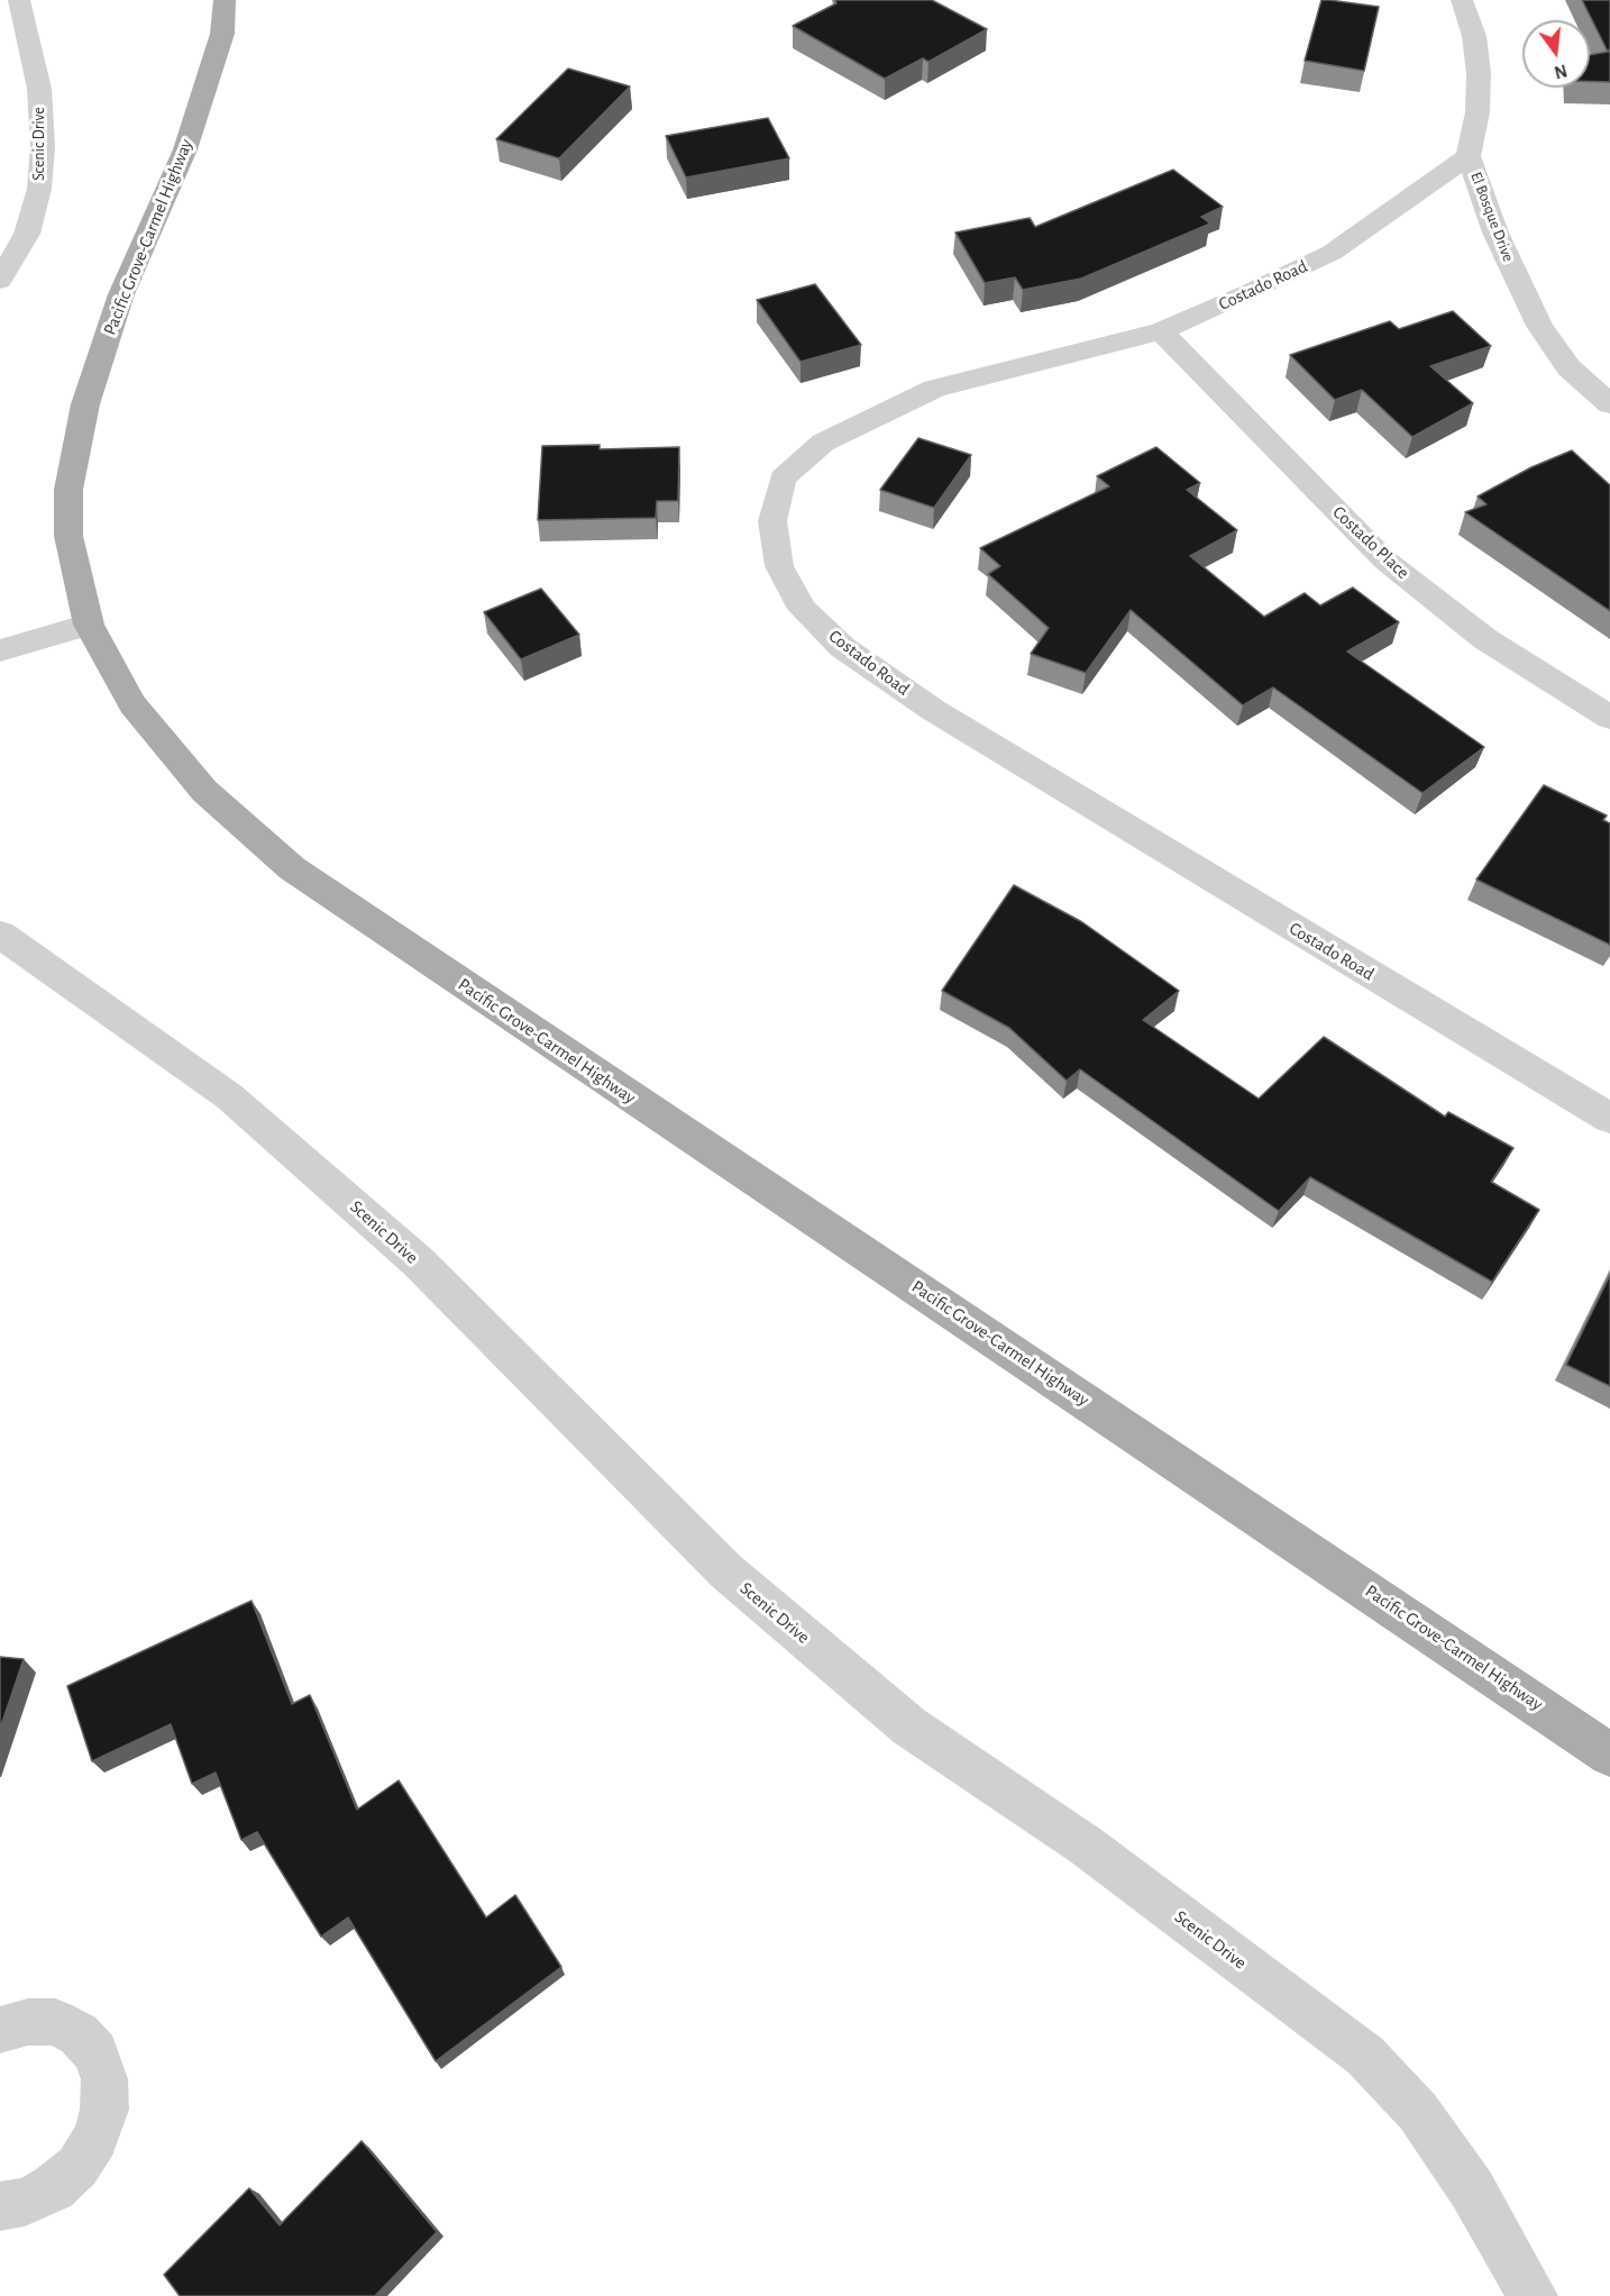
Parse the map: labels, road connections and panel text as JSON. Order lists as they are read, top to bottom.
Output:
{
  "streets": {
    "main road": ["Pacific Grove-Carmel Highway"],
    "street": [
      "Scenic Drive",
      "El Bosque Drive",
      "Costado Road",
      "Costado Place"
    ]
  },
  "crossings": [
    ["El Bosque Drive", "Costado Road"],
    ["Costado Road", "Costado Place"]
  ],
  "north": "bottom"
}
